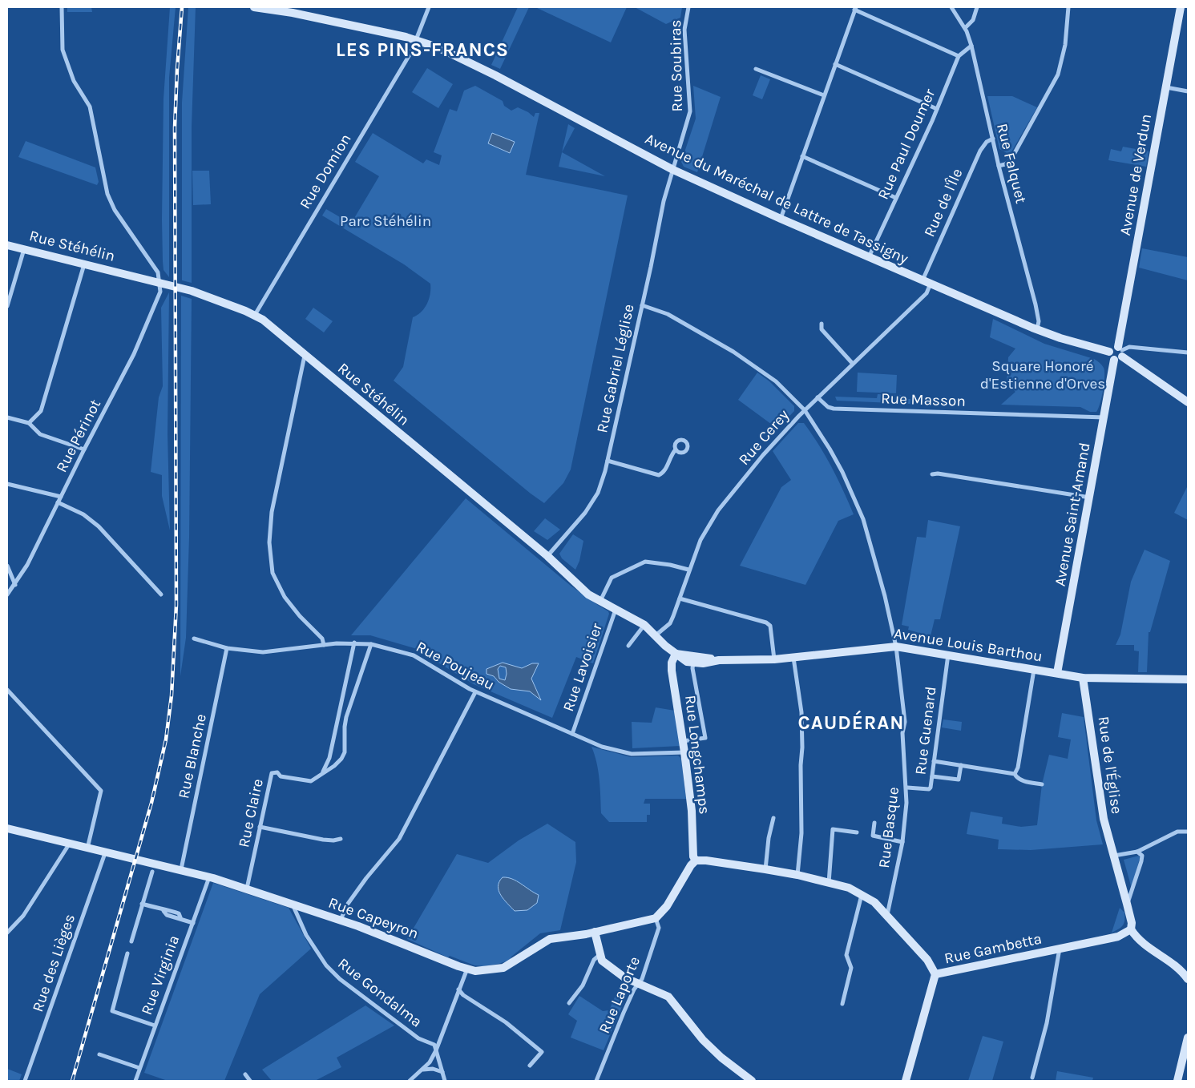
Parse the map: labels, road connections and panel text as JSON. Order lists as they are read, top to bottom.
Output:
{
  "streets": {
    "street": [
      "Rue Soubiras",
      "Rue Paul Doumer",
      "Rue Falquet",
      "Rue Domion",
      "Avenue de Verdun",
      "Avenue du Maréchal de Lattre de Tassigny",
      "Rue de l'Île",
      "Rue Stéhélin",
      "Rue Gabriel Léglise",
      "Rue Masson",
      "Rue Périnot",
      "Rue Cerey",
      "Avenue Saint-Amand",
      "Avenue Louis Barthou",
      "Rue Poujeau",
      "Rue Lavoisier",
      "Rue Guenard",
      "Rue Longchamps",
      "Rue Blanche",
      "Rue de l'Église",
      "Rue Claire",
      "Rue Basque",
      "Rue Capeyron",
      "Rue Gambetta",
      "Rue des Lièges",
      "Rue Virginia",
      "Rue Gondalma",
      "Rue Laporte"
    ]
  },
  "crossings": [
    ["Rue Soubiras", "Avenue du Maréchal de Lattre de Tassigny"],
    ["Rue Soubiras", "Rue Gabriel Léglise"],
    ["Rue Paul Doumer", "Rue Falquet"],
    ["Rue Paul Doumer", "Avenue du Maréchal de Lattre de Tassigny"],
    ["Rue Falquet", "Avenue du Maréchal de Lattre de Tassigny"],
    ["Rue Falquet", "Rue de l'Île"],
    ["Rue Domion", "Avenue du Maréchal de Lattre de Tassigny"],
    ["Rue Domion", "Rue Stéhélin"],
    ["Avenue de Verdun", "Avenue du Maréchal de Lattre de Tassigny"],
    ["Avenue de Verdun", "Avenue Saint-Amand"],
    ["Avenue du Maréchal de Lattre de Tassigny", "Rue de l'Île"],
    ["Avenue du Maréchal de Lattre de Tassigny", "Rue Gabriel Léglise"],
    ["Avenue du Maréchal de Lattre de Tassigny", "Rue Cerey"],
    ["Avenue du Maréchal de Lattre de Tassigny", "Avenue Saint-Amand"],
    ["Rue Stéhélin", "Rue Gabriel Léglise"],
    ["Rue Stéhélin", "Rue Périnot"],
    ["Rue Stéhélin", "Rue Cerey"],
    ["Rue Stéhélin", "Rue Lavoisier"],
    ["Rue Stéhélin", "Rue Longchamps"],
    ["Rue Gabriel Léglise", "Rue Basque"],
    ["Rue Masson", "Rue Cerey"],
    ["Rue Masson", "Avenue Saint-Amand"],
    ["Rue Cerey", "Rue Basque"],
    ["Avenue Saint-Amand", "Avenue Louis Barthou"],
    ["Avenue Louis Barthou", "Rue Guenard"],
    ["Avenue Louis Barthou", "Rue de l'Église"],
    ["Avenue Louis Barthou", "Rue Basque"],
    ["Rue Poujeau", "Rue Lavoisier"],
    ["Rue Poujeau", "Rue Longchamps"],
    ["Rue Poujeau", "Rue Blanche"],
    ["Rue Poujeau", "Rue Claire"],
    ["Rue Guenard", "Rue Basque"],
    ["Rue Longchamps", "Rue Gambetta"],
    ["Rue Blanche", "Rue Capeyron"],
    ["Rue de l'Église", "Rue Gambetta"],
    ["Rue Claire", "Rue Capeyron"],
    ["Rue Basque", "Rue Gambetta"],
    ["Rue Capeyron", "Rue des Lièges"],
    ["Rue Capeyron", "Rue Virginia"],
    ["Rue Capeyron", "Rue Gondalma"],
    ["Rue Capeyron", "Rue Laporte"]
  ],
  "districts": ["LES PINS-FRANCS", "CAUDÉRAN"],
  "parks": ["Parc Stéhélin", "Square Honoré d'Estienne d'Orves"]
}
